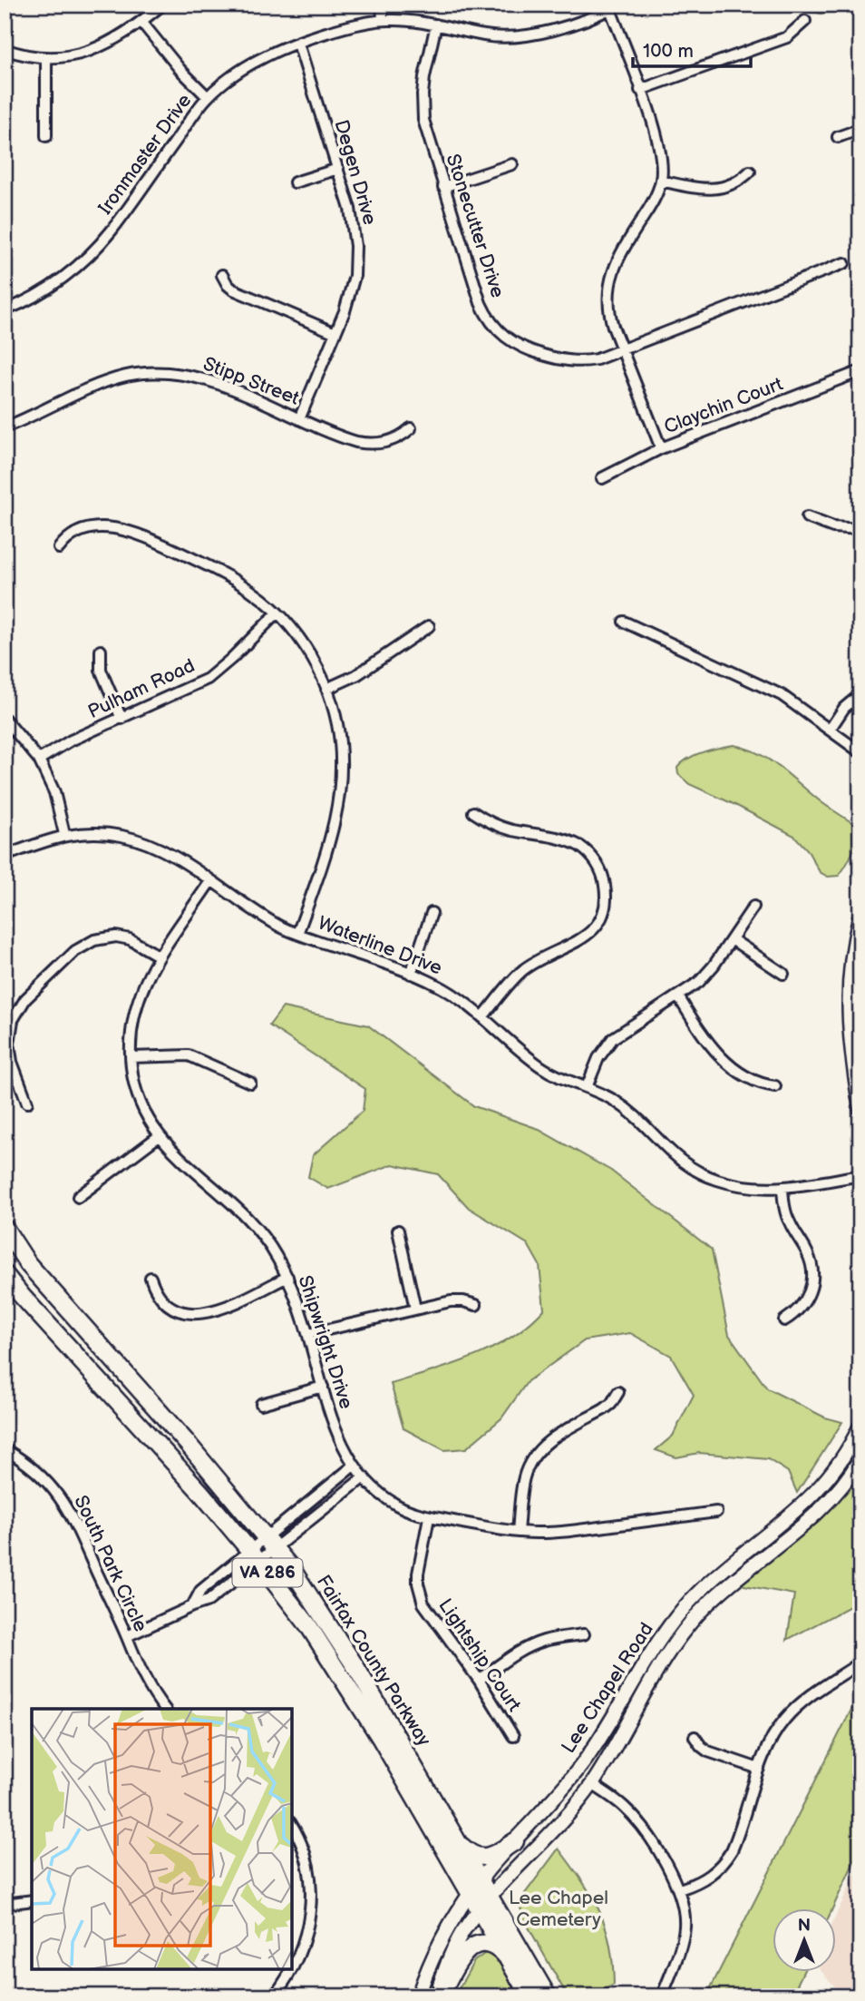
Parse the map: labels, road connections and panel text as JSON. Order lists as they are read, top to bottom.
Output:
{
  "streets": {
    "highway": ["VA 286", "Fairfax County Parkway"],
    "main road": ["Lee Chapel Road"],
    "street": [
      "Ironmaster Drive",
      "Degen Drive",
      "Stonecutter Drive",
      "Stipp Street",
      "Claychin Court",
      "Pulham Road",
      "Waterline Drive",
      "Shipwright Drive",
      "South Park Circle",
      "Lightship Court"
    ]
  },
  "crossings": [
    ["Ironmaster Drive", "Degen Drive"],
    ["Ironmaster Drive", "Stonecutter Drive"],
    ["Degen Drive", "Stipp Street"],
    ["Waterline Drive", "Shipwright Drive"],
    ["Shipwright Drive", "Lightship Court"],
    ["Fairfax County Parkway", "Lee Chapel Road"]
  ],
  "parks": ["Lee Chapel Cemetery"],
  "scale_bar": "100 m",
  "north": "top"
}
